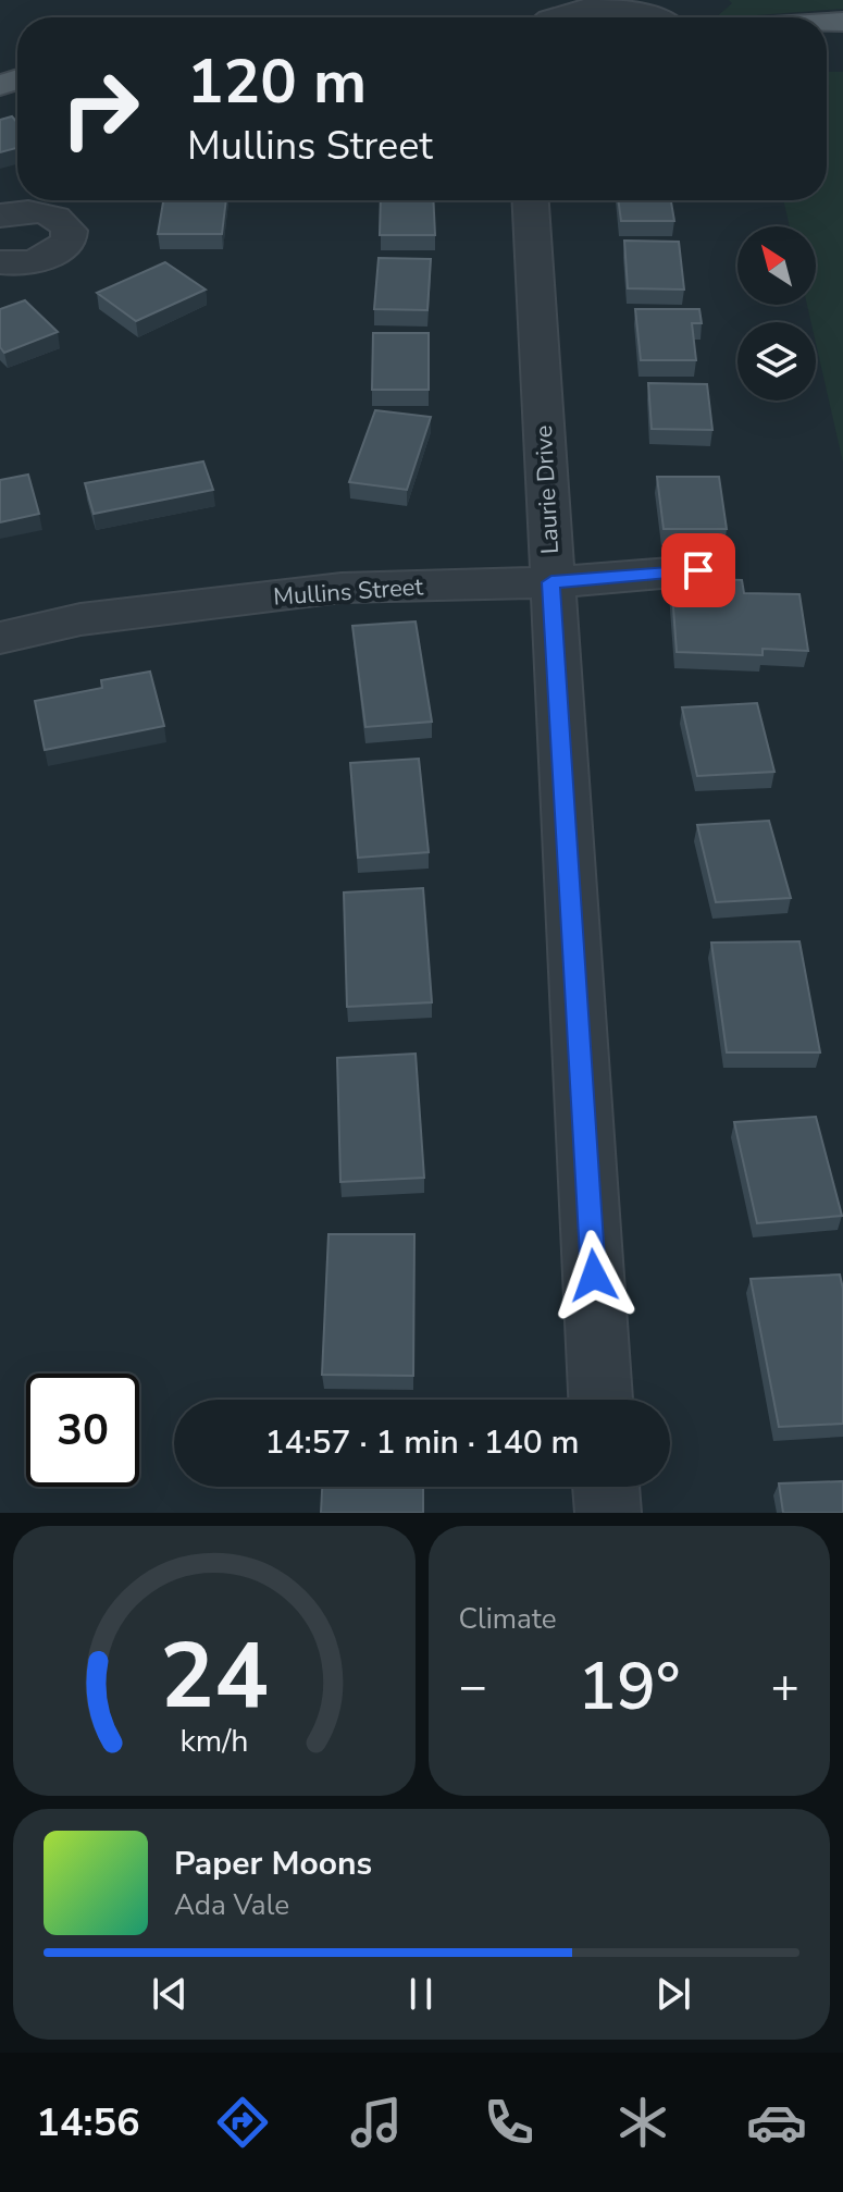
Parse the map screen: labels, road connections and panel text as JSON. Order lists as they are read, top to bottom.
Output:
{
  "streets": {
    "street": ["Laurie Drive", "Mullins Street"]
  },
  "crossings": [
    ["Laurie Drive", "Mullins Street"]
  ],
  "north": "top left",
  "page": {
    "turn": ["120 m", "Mullins Street"],
    "limit": "30",
    "trip": "14:57 · 1 min · 140 m",
    "tile": "Climate",
    "heat": ["−", "19°", "+"],
    "song": ["Paper Moons", "Ada Vale"],
    "tabs": "14:56",
    "gauge": ["24", "km/h"]
  }
}
